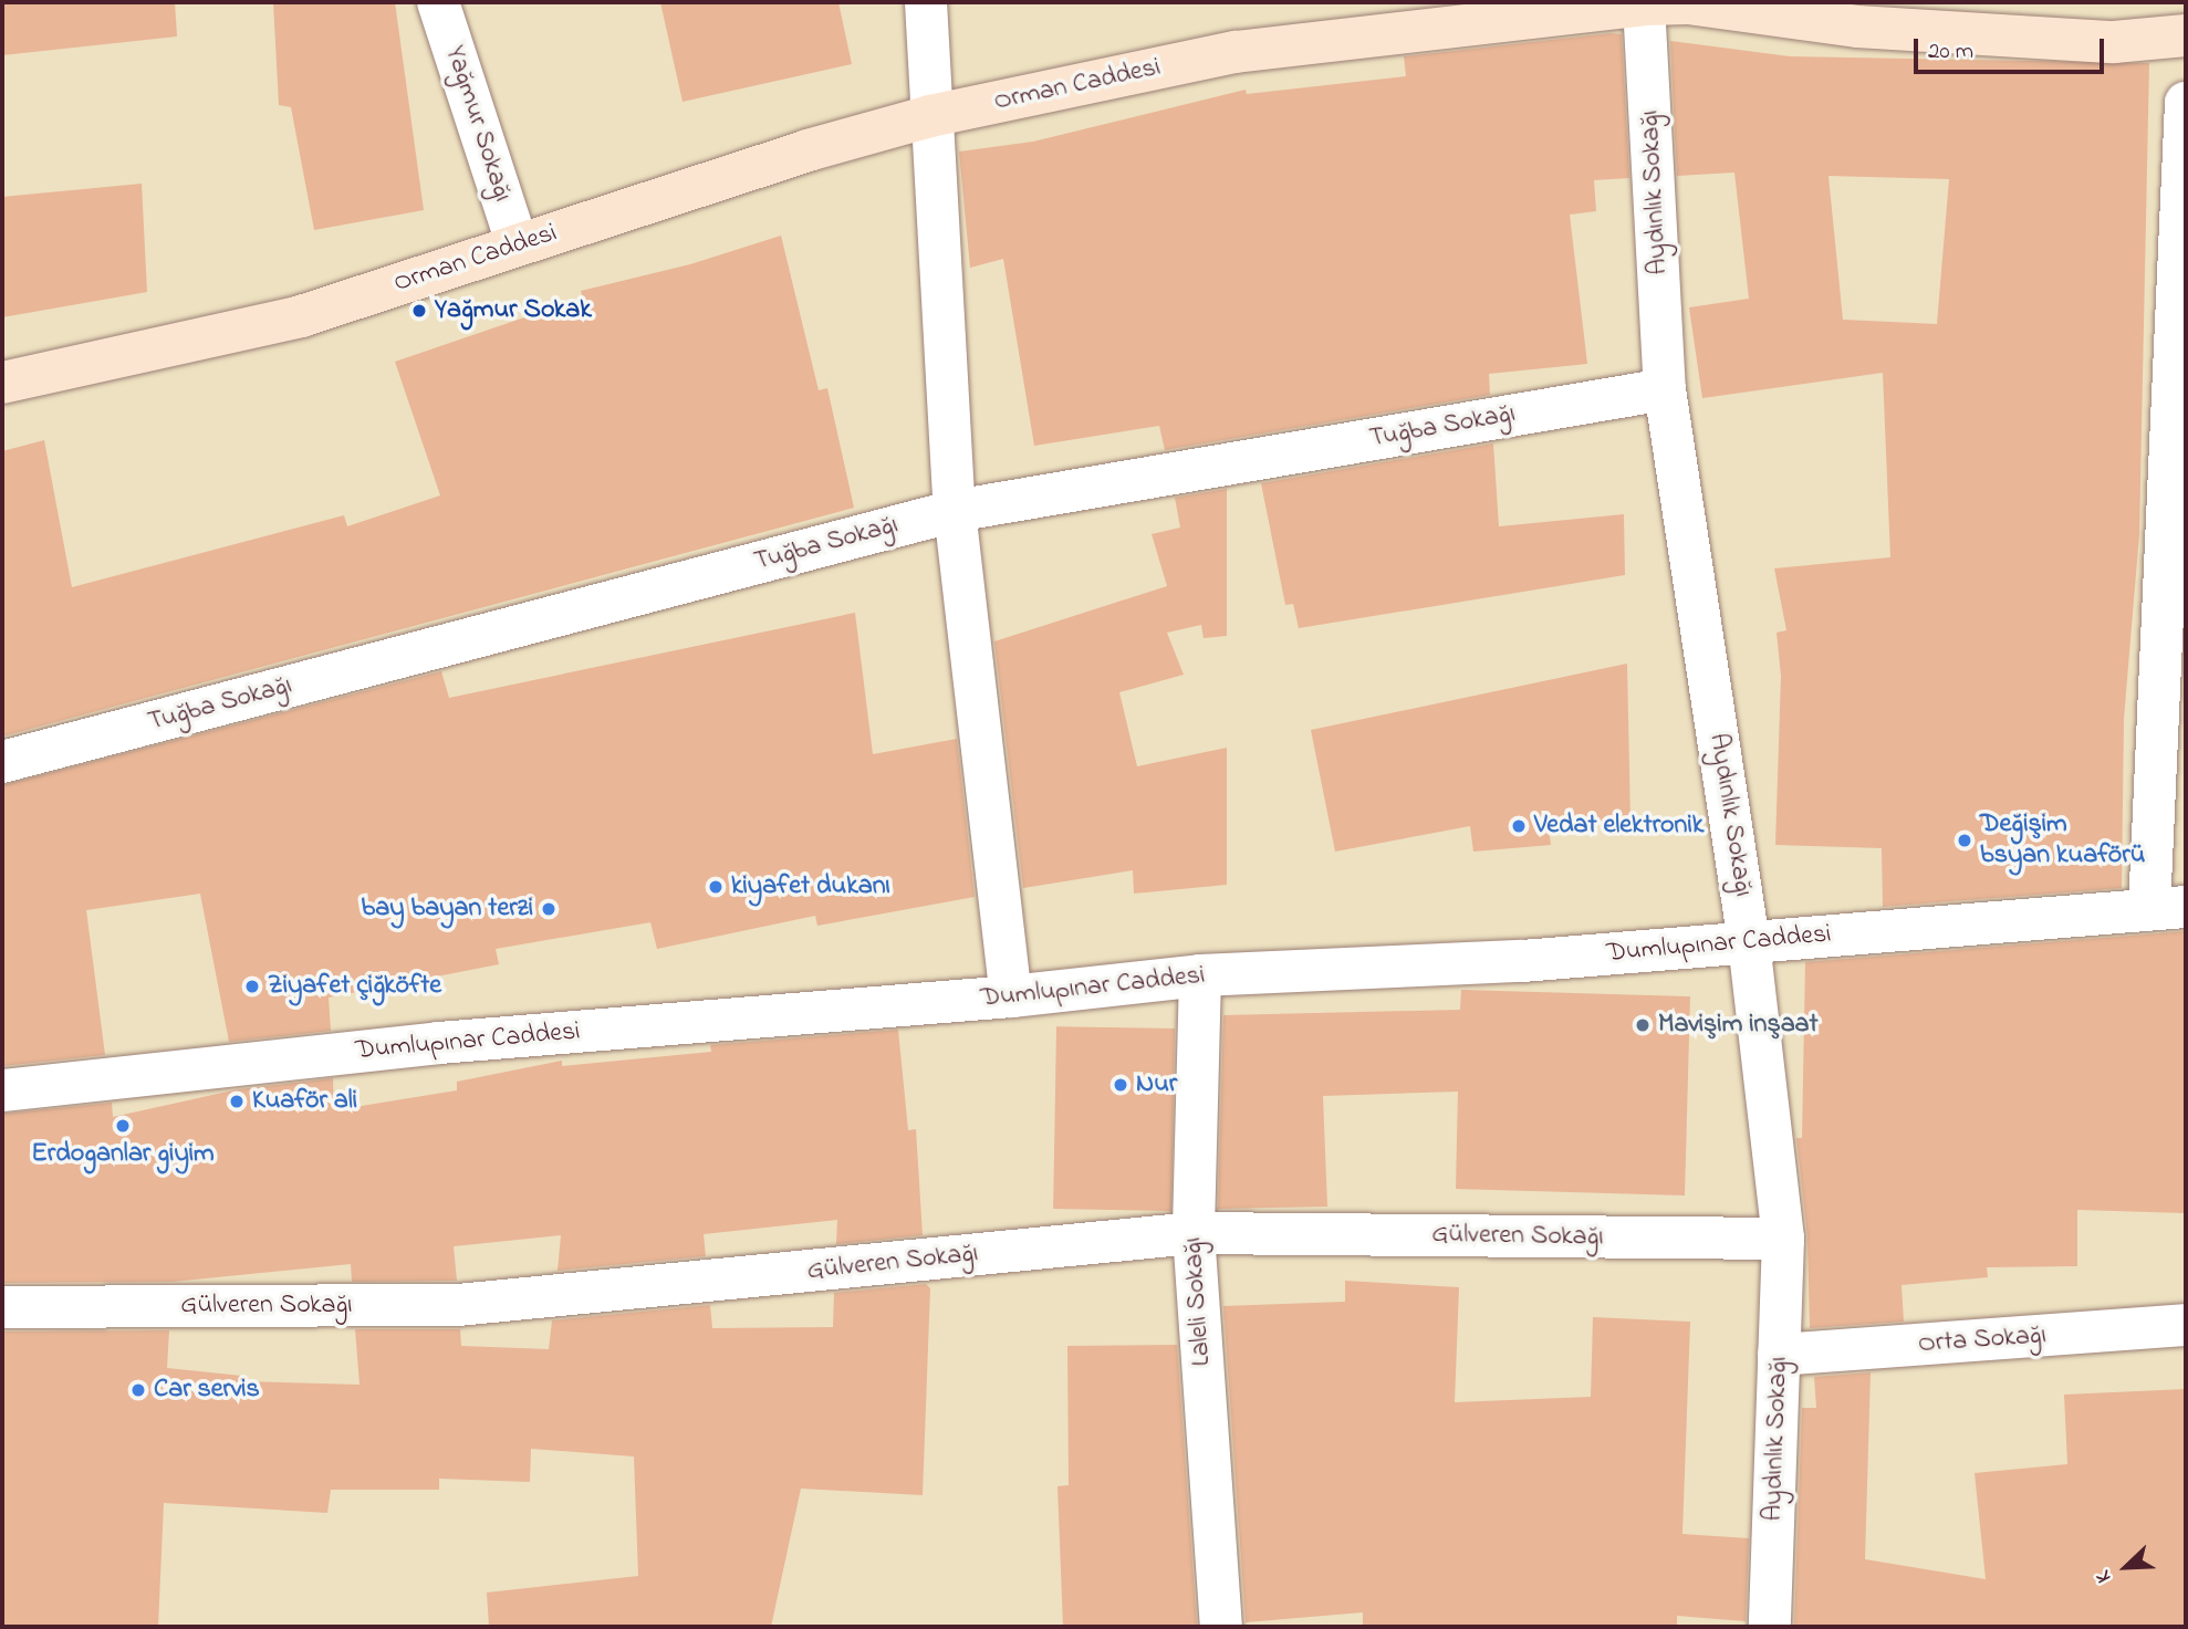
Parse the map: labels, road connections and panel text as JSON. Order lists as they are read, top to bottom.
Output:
{
  "streets": {
    "street": [
      "Orman Caddesi",
      "Yağmur Sokağı",
      "Aydınlık Sokağı",
      "Tuğba Sokağı",
      "Dumlupınar Caddesi",
      "Gülveren Sokağı",
      "Laleli Sokağı",
      "Orta Sokağı"
    ]
  },
  "crossings": [
    ["Orman Caddesi", "Yağmur Sokağı"],
    ["Orman Caddesi", "Aydınlık Sokağı"],
    ["Aydınlık Sokağı", "Tuğba Sokağı"],
    ["Aydınlık Sokağı", "Dumlupınar Caddesi"],
    ["Aydınlık Sokağı", "Gülveren Sokağı"],
    ["Aydınlık Sokağı", "Orta Sokağı"],
    ["Dumlupınar Caddesi", "Laleli Sokağı"],
    ["Gülveren Sokağı", "Laleli Sokağı"]
  ],
  "places": [
    "Yağmur Sokak",
    "Vedat elektronik",
    "Değişim bsyan kuaförü",
    "kiyafet dukanı",
    "bay bayan terzi",
    "Ziyafet çiğköfte",
    "Mavişim inşaat",
    "Nur",
    "Kuaför ali",
    "Erdoganlar giyim",
    "Car servis"
  ],
  "scale_bar": "20 m",
  "north": "bottom left"
}
